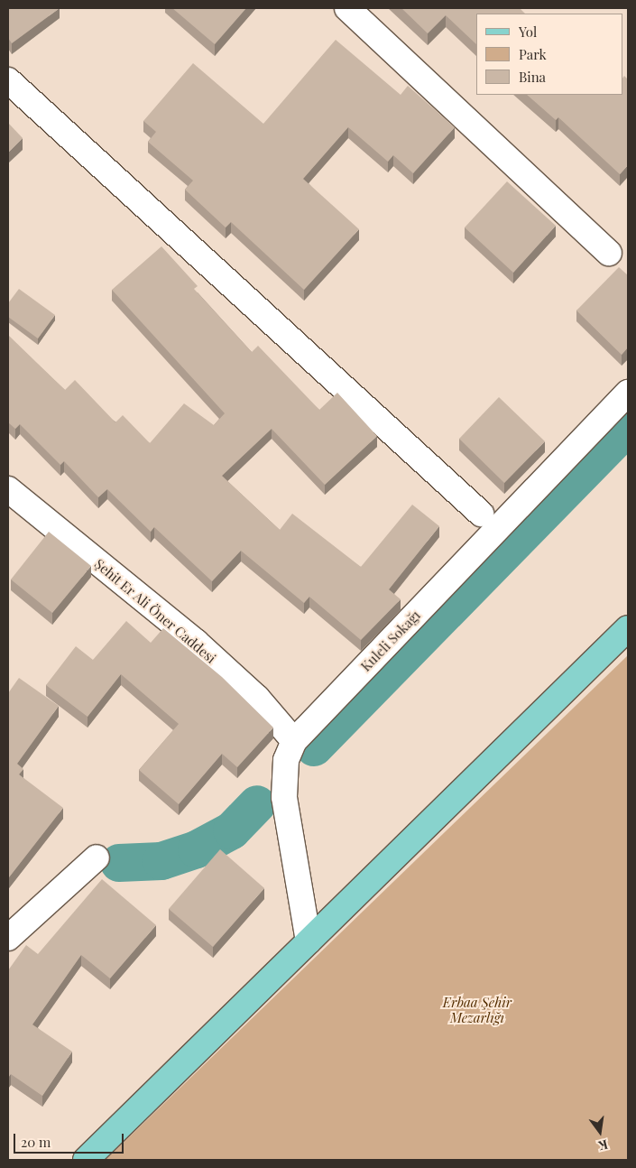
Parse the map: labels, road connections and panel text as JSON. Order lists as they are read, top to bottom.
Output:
{
  "streets": {
    "street": ["Şehit Er Ali Öner Caddesi", "Kuleli Sokağı"]
  },
  "crossings": [
    ["Şehit Er Ali Öner Caddesi", "Kuleli Sokağı"]
  ],
  "parks": ["Erbaa Şehir Mezarlığı"],
  "legend": ["Yol", "Park", "Bina"],
  "scale_bar": "20 m",
  "north": "bottom"
}
